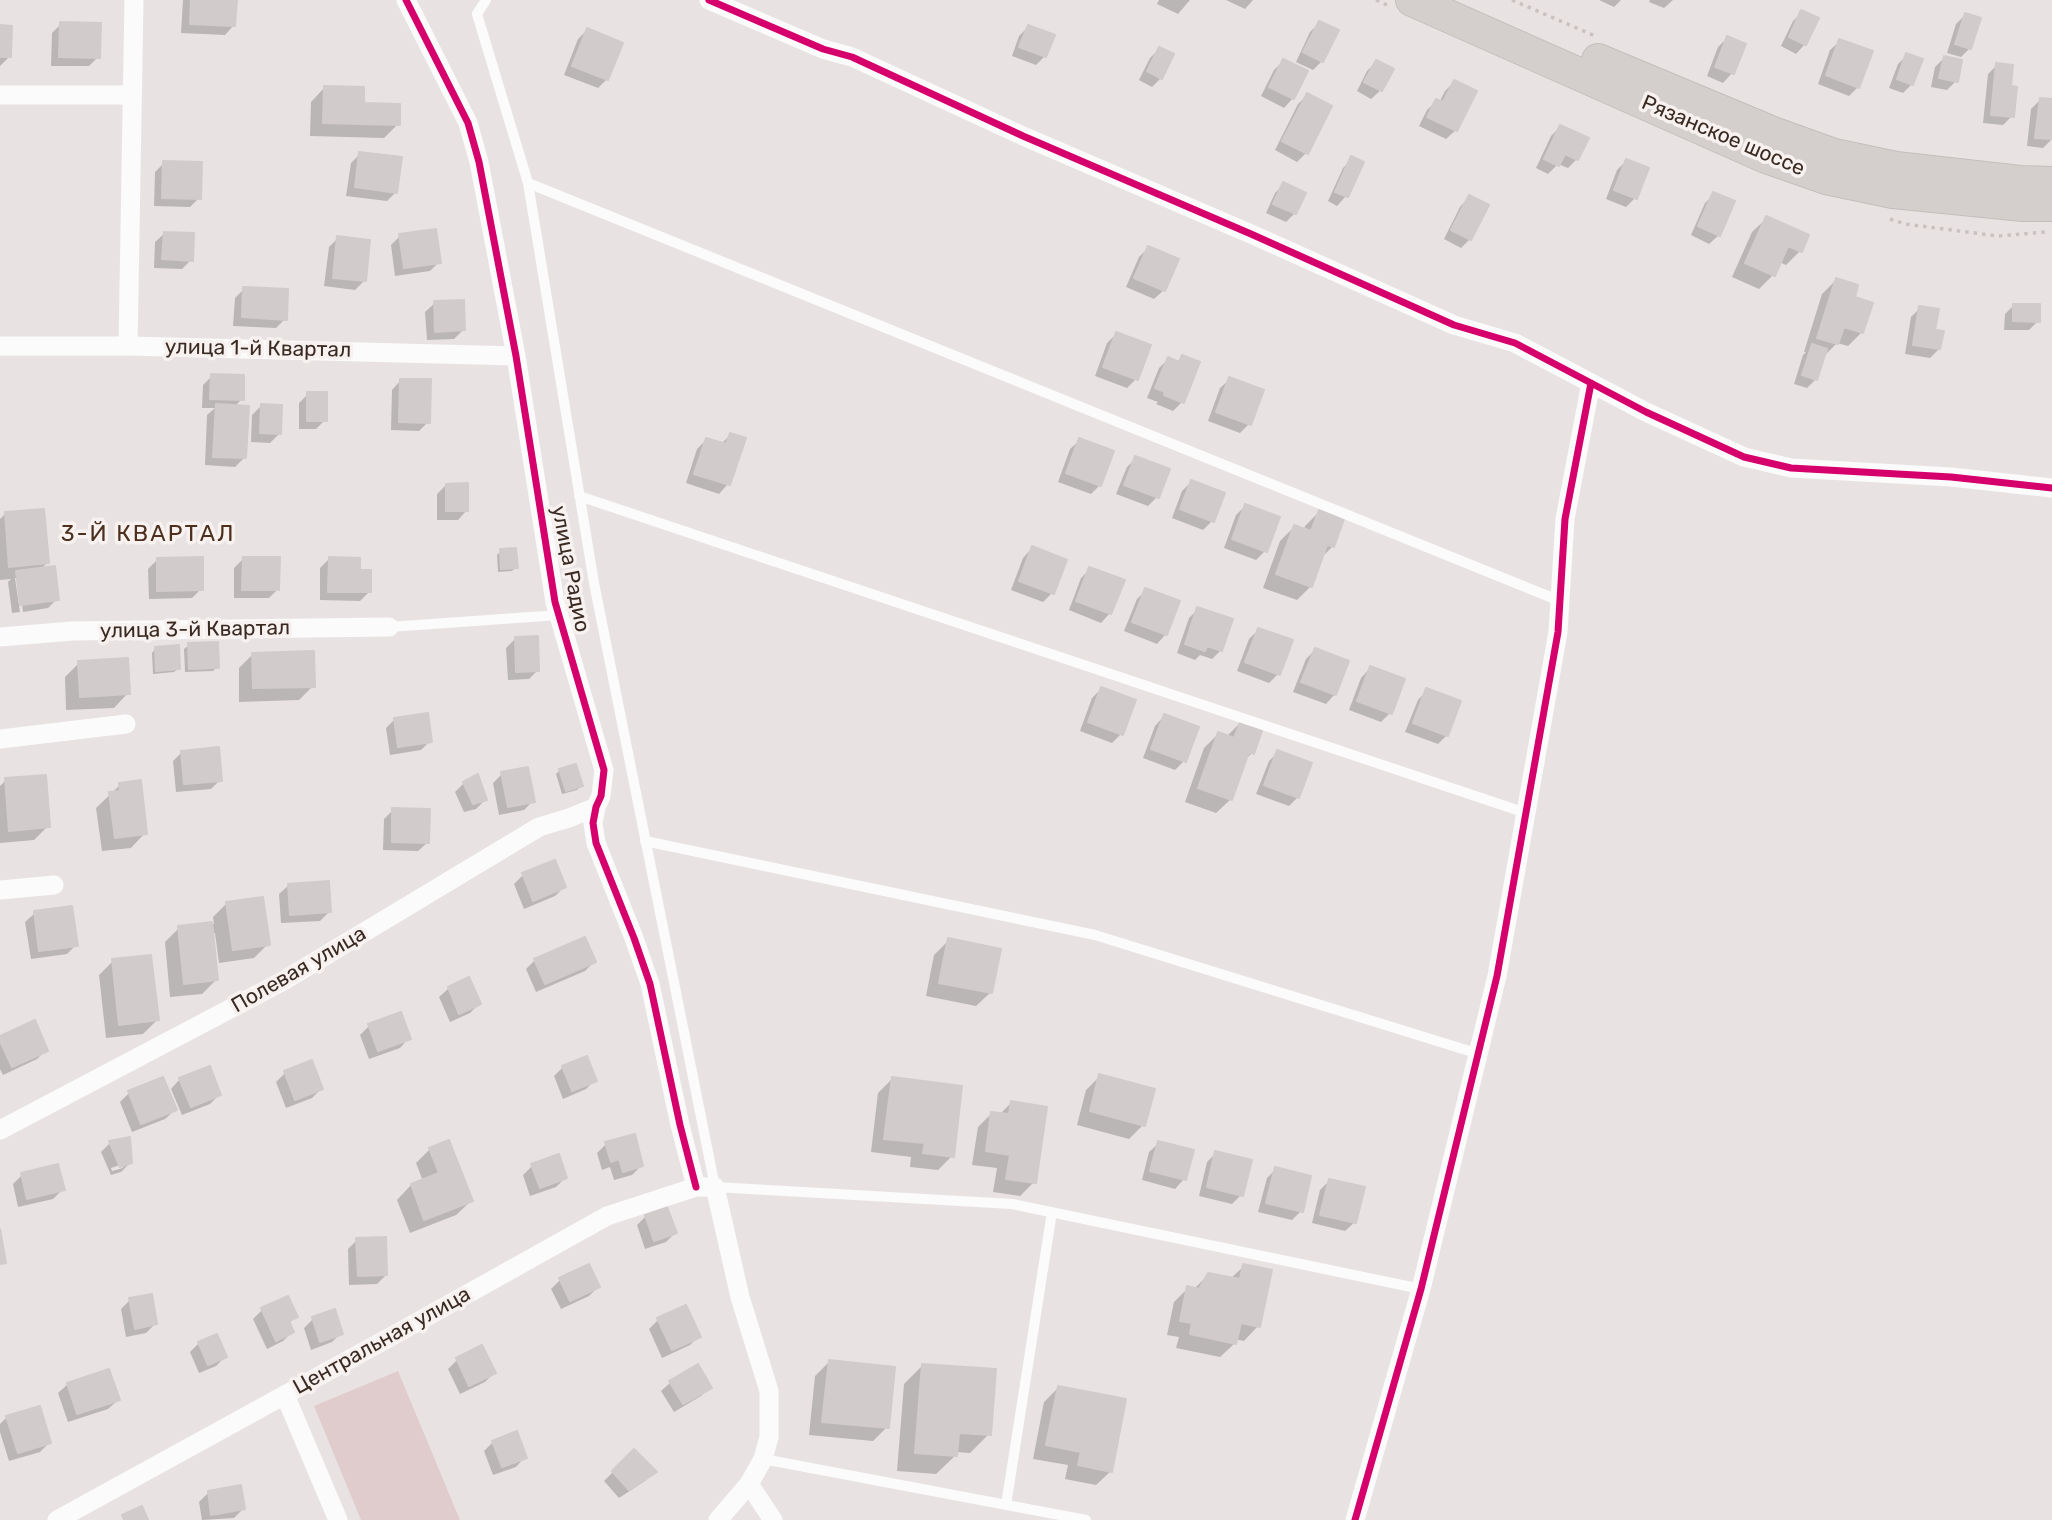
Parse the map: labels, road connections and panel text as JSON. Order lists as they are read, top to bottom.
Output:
{
  "streets": {
    "main road": ["Рязанское шоссе"],
    "street": [
      "улица 1-й Квартал",
      "улица Радио",
      "улица 3-й Квартал",
      "Полевая улица",
      "Центральная улица"
    ]
  },
  "crossings": [
    ["улица 1-й Квартал", "улица Радио"],
    ["улица Радио", "Полевая улица"],
    ["улица Радио", "Центральная улица"]
  ],
  "districts": ["3-Й КВАРТАЛ"]
}
